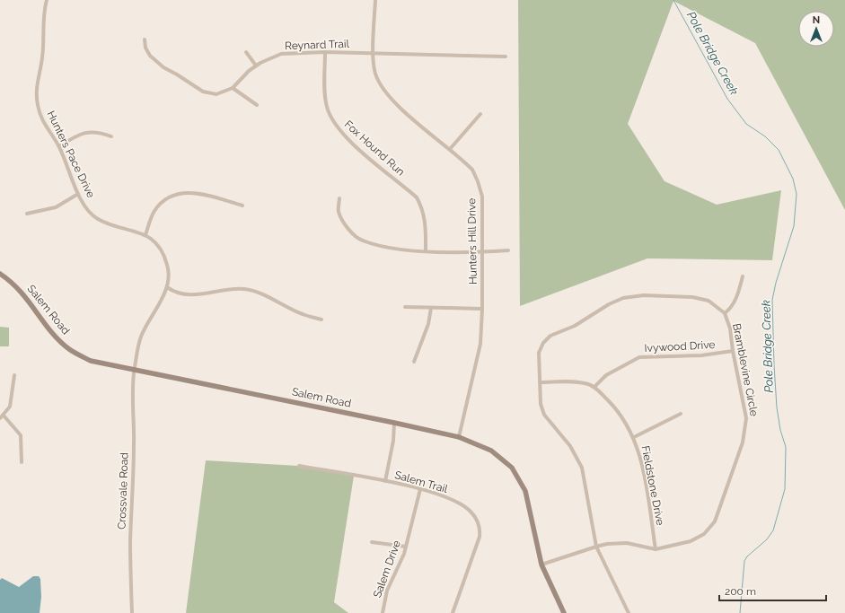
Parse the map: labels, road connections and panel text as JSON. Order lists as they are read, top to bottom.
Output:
{
  "streets": {
    "street": [
      "Reynard Trail",
      "Fox Hound Run",
      "Hunters Pace Drive",
      "Hunters Hill Drive",
      "Salem Road",
      "Ivywood Drive",
      "Bramblevine Circle",
      "Salem Trail",
      "Fieldstone Drive",
      "Crossvale Road",
      "Salem Drive"
    ]
  },
  "crossings": [
    ["Reynard Trail", "Fox Hound Run"],
    ["Reynard Trail", "Hunters Hill Drive"],
    ["Hunters Pace Drive", "Salem Road"],
    ["Hunters Pace Drive", "Crossvale Road"],
    ["Hunters Hill Drive", "Salem Road"],
    ["Salem Road", "Bramblevine Circle"],
    ["Salem Road", "Crossvale Road"],
    ["Ivywood Drive", "Bramblevine Circle"],
    ["Ivywood Drive", "Fieldstone Drive"],
    ["Bramblevine Circle", "Fieldstone Drive"],
    ["Salem Trail", "Salem Drive"]
  ],
  "water": ["Pole Bridge Creek"],
  "scale_bar": "200 m",
  "north": "top"
}
